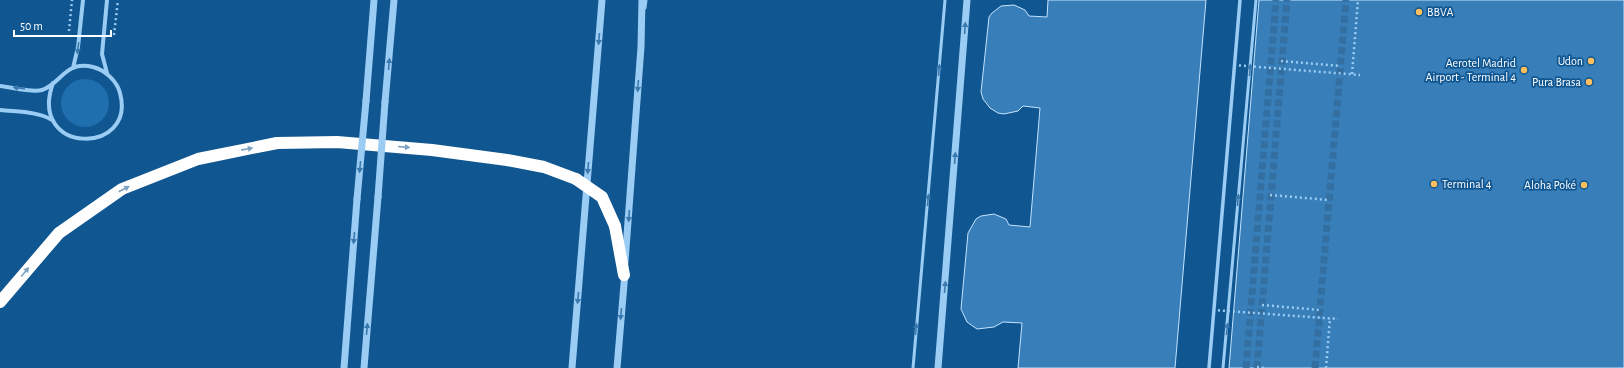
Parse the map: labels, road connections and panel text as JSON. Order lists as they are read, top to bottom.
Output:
{
  "places": [
    "BBVA",
    "Udon",
    "Aerotel Madrid Airport - Terminal 4",
    "Pura Brasa",
    "Terminal 4",
    "Aloha Poké"
  ],
  "scale_bar": "50 m"
}
